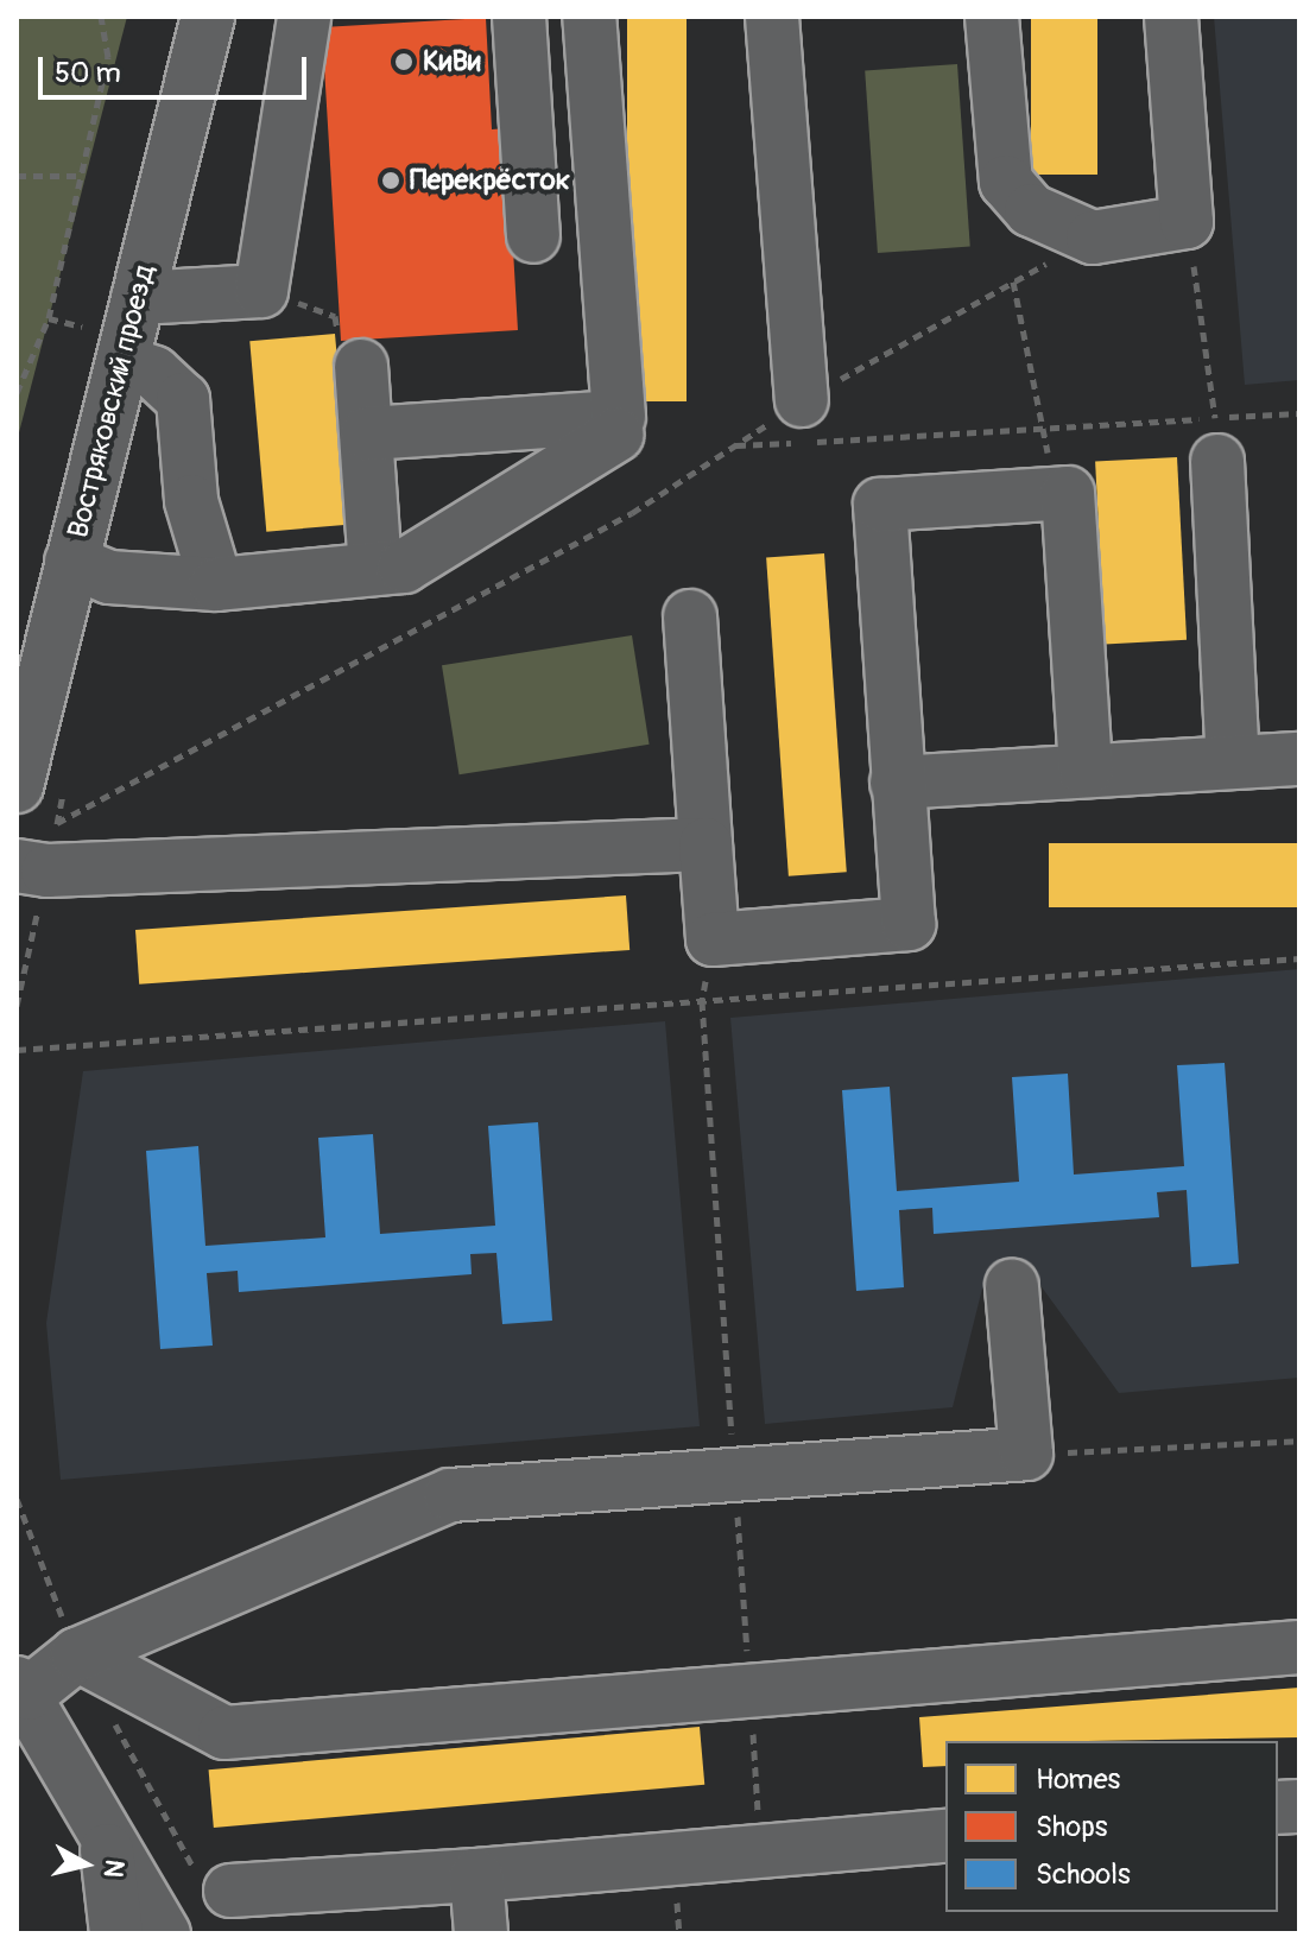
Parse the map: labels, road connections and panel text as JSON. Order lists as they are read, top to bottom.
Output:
{
  "streets": {
    "street": ["Востряковский проезд"]
  },
  "places": ["КиВи", "Перекрёсток"],
  "legend": ["Homes", "Shops", "Schools"],
  "scale_bar": "50 m",
  "north": "right"
}
